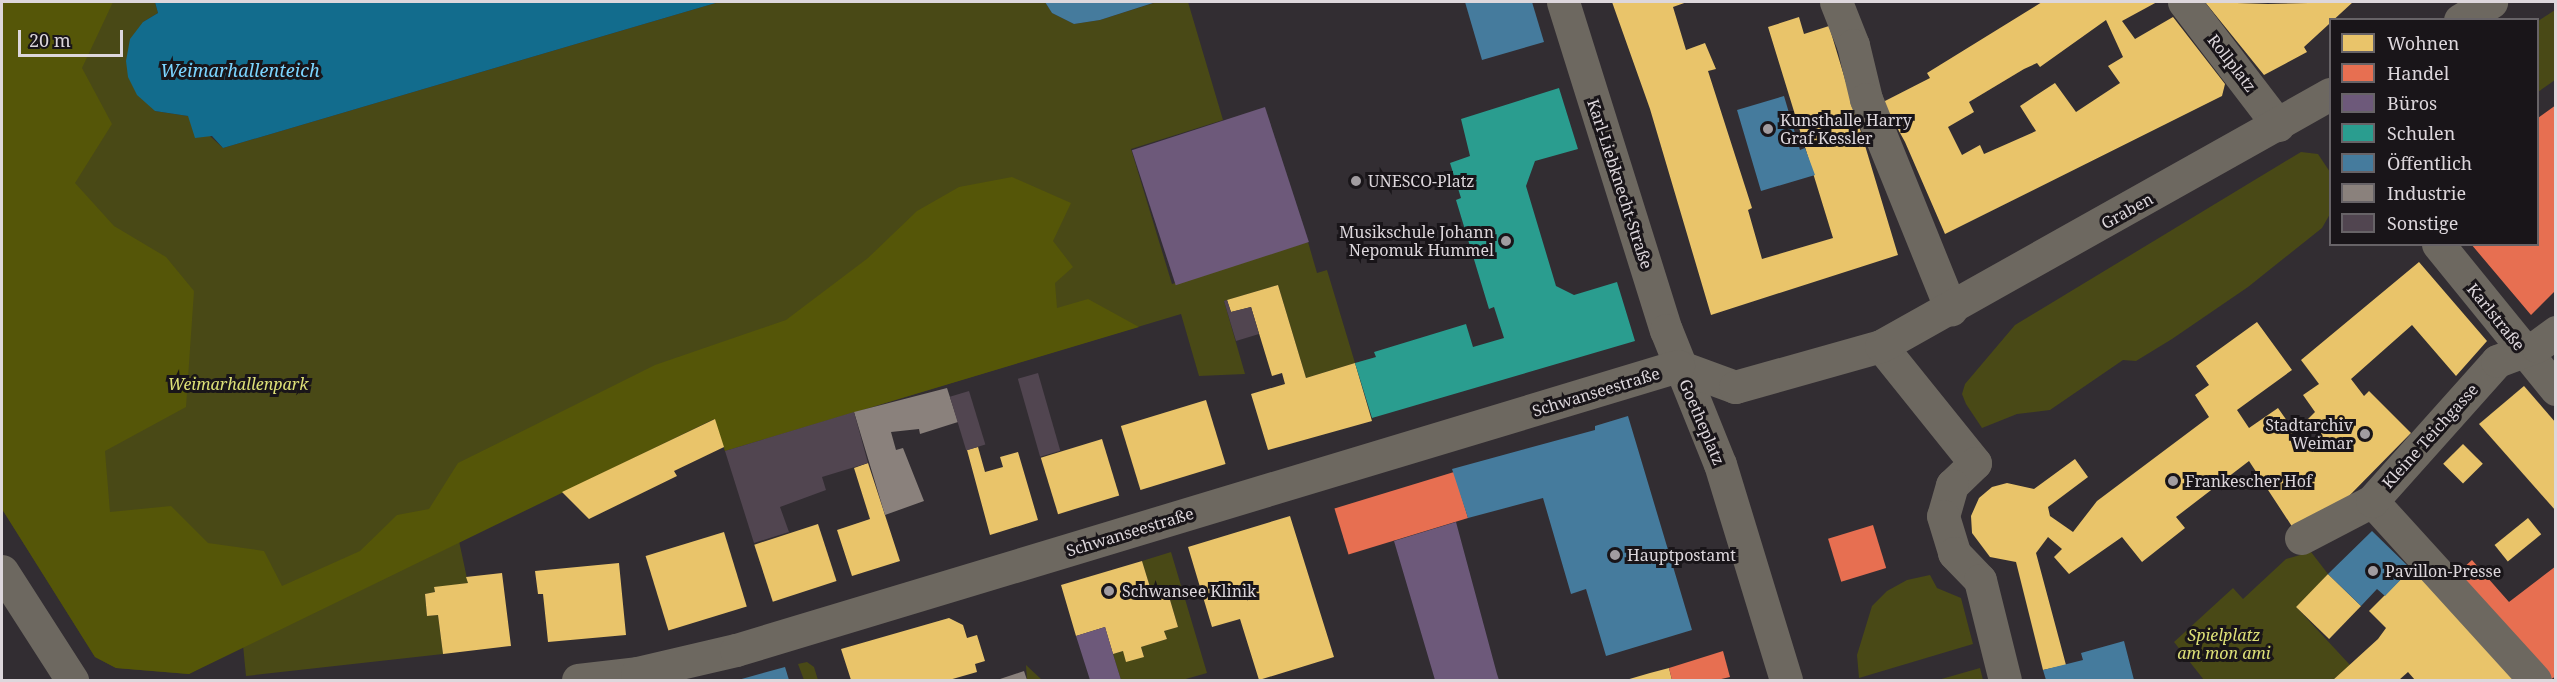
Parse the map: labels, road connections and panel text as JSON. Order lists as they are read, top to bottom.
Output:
{
  "streets": {
    "street": [
      "Rollplatz",
      "Karl-Liebknecht-Straße",
      "Graben",
      "Karlstraße",
      "Schwanseestraße",
      "Goetheplatz",
      "Kleine Teichgasse"
    ]
  },
  "crossings": [
    ["Rollplatz", "Graben"],
    ["Karl-Liebknecht-Straße", "Schwanseestraße"],
    ["Karl-Liebknecht-Straße", "Goetheplatz"],
    ["Graben", "Goetheplatz"],
    ["Karlstraße", "Kleine Teichgasse"],
    ["Schwanseestraße", "Goetheplatz"]
  ],
  "water": ["Weimarhallenteich"],
  "parks": ["Weimarhallenpark", "Spielplatz am mon ami"],
  "places": [
    "Kunsthalle Harry Graf Kessler",
    "UNESCO-Platz",
    "Musikschule Johann Nepomuk Hummel",
    "Stadtarchiv Weimar",
    "Frankescher Hof",
    "Hauptpostamt",
    "Pavillon-Presse",
    "Schwansee Klinik"
  ],
  "legend": [
    "Wohnen",
    "Handel",
    "Büros",
    "Schulen",
    "Öffentlich",
    "Industrie",
    "Sonstige"
  ],
  "scale_bar": "20 m"
}
